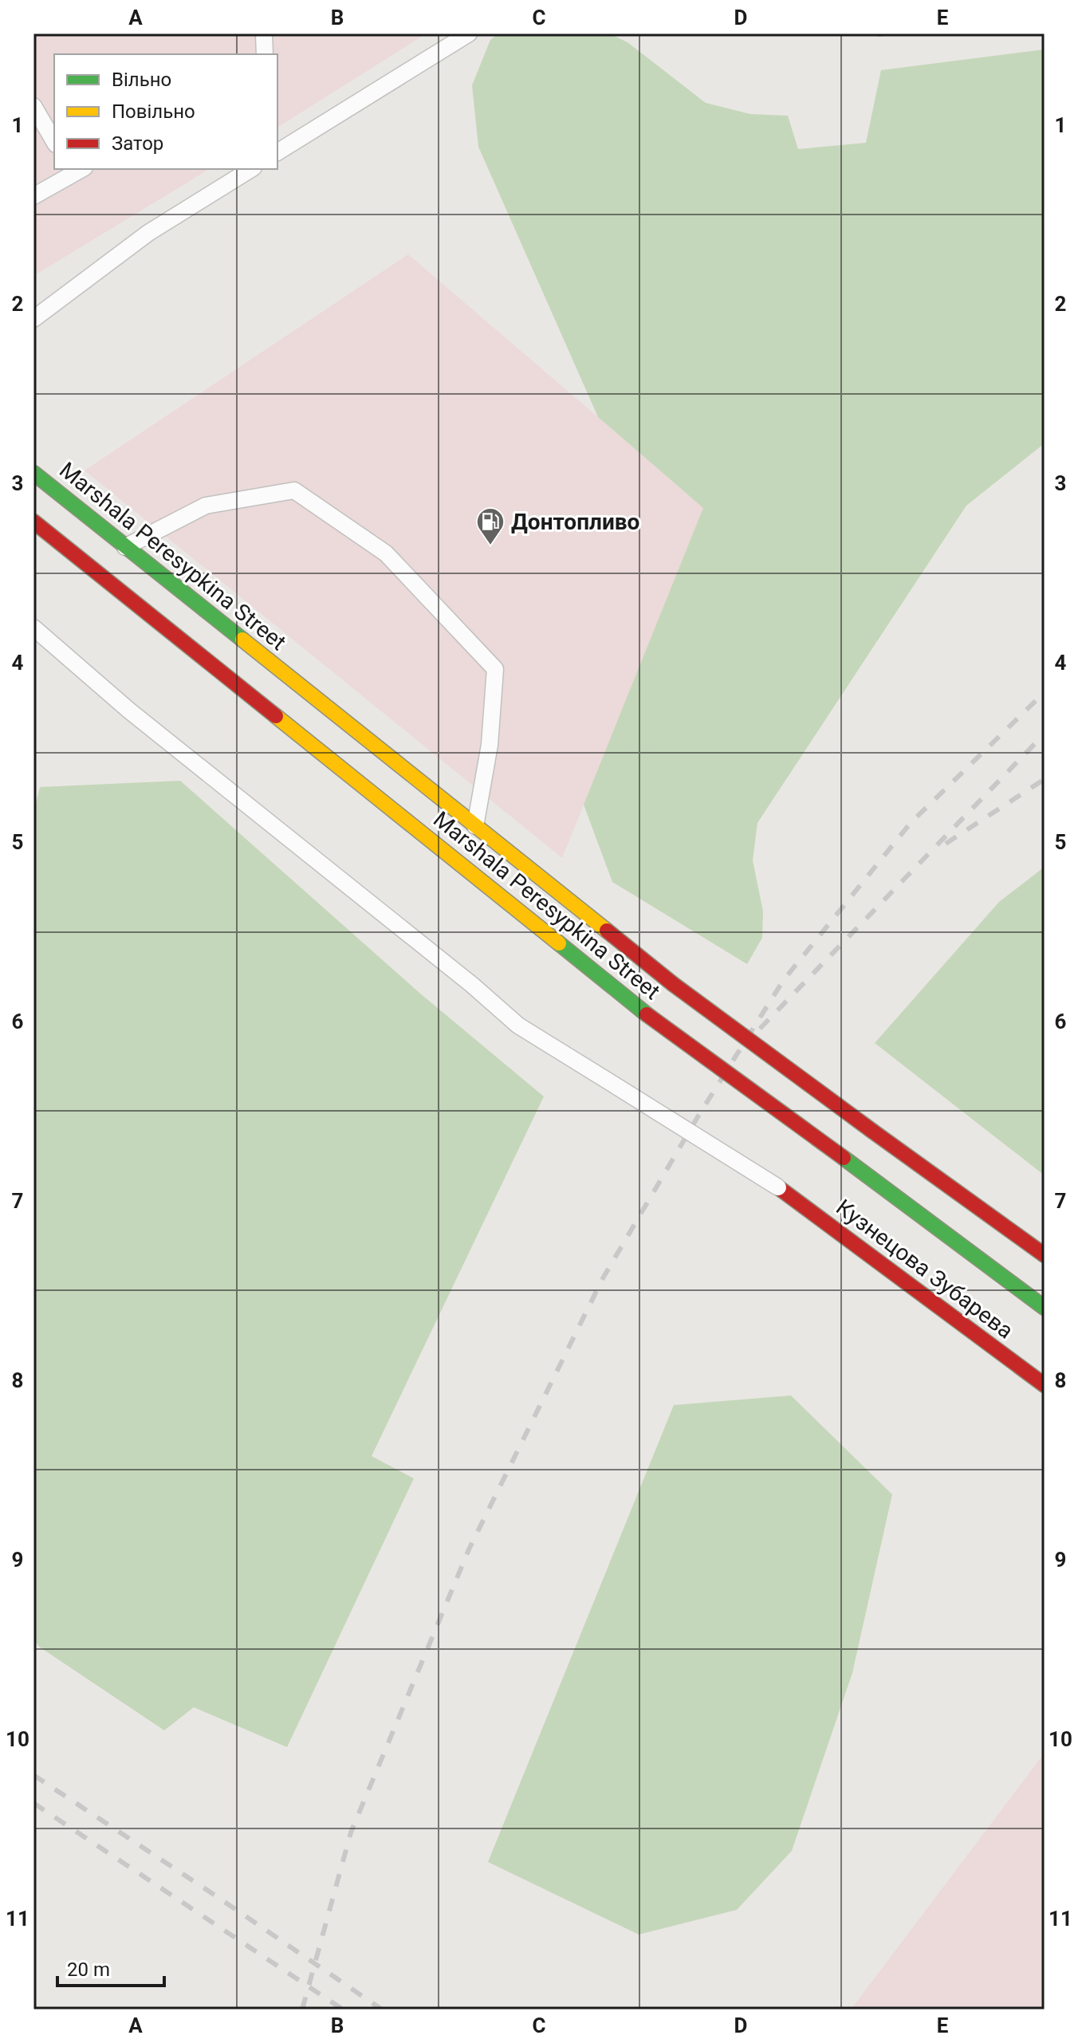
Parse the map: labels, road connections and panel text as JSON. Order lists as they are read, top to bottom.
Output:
{
  "streets": {
    "main road": ["Marshala Peresypkina Street", "Кузнецова Зубарева"]
  },
  "places": {
    "fuel station": ["Донтопливо"]
  },
  "legend": ["Вільно", "Повільно", "Затор"],
  "scale_bar": "20 m",
  "grid": {
    "columns": [
      "A",
      "B",
      "C",
      "D",
      "E"
    ],
    "rows": [
      "1",
      "2",
      "3",
      "4",
      "5",
      "6",
      "7",
      "8",
      "9",
      "10",
      "11"
    ]
  }
}
